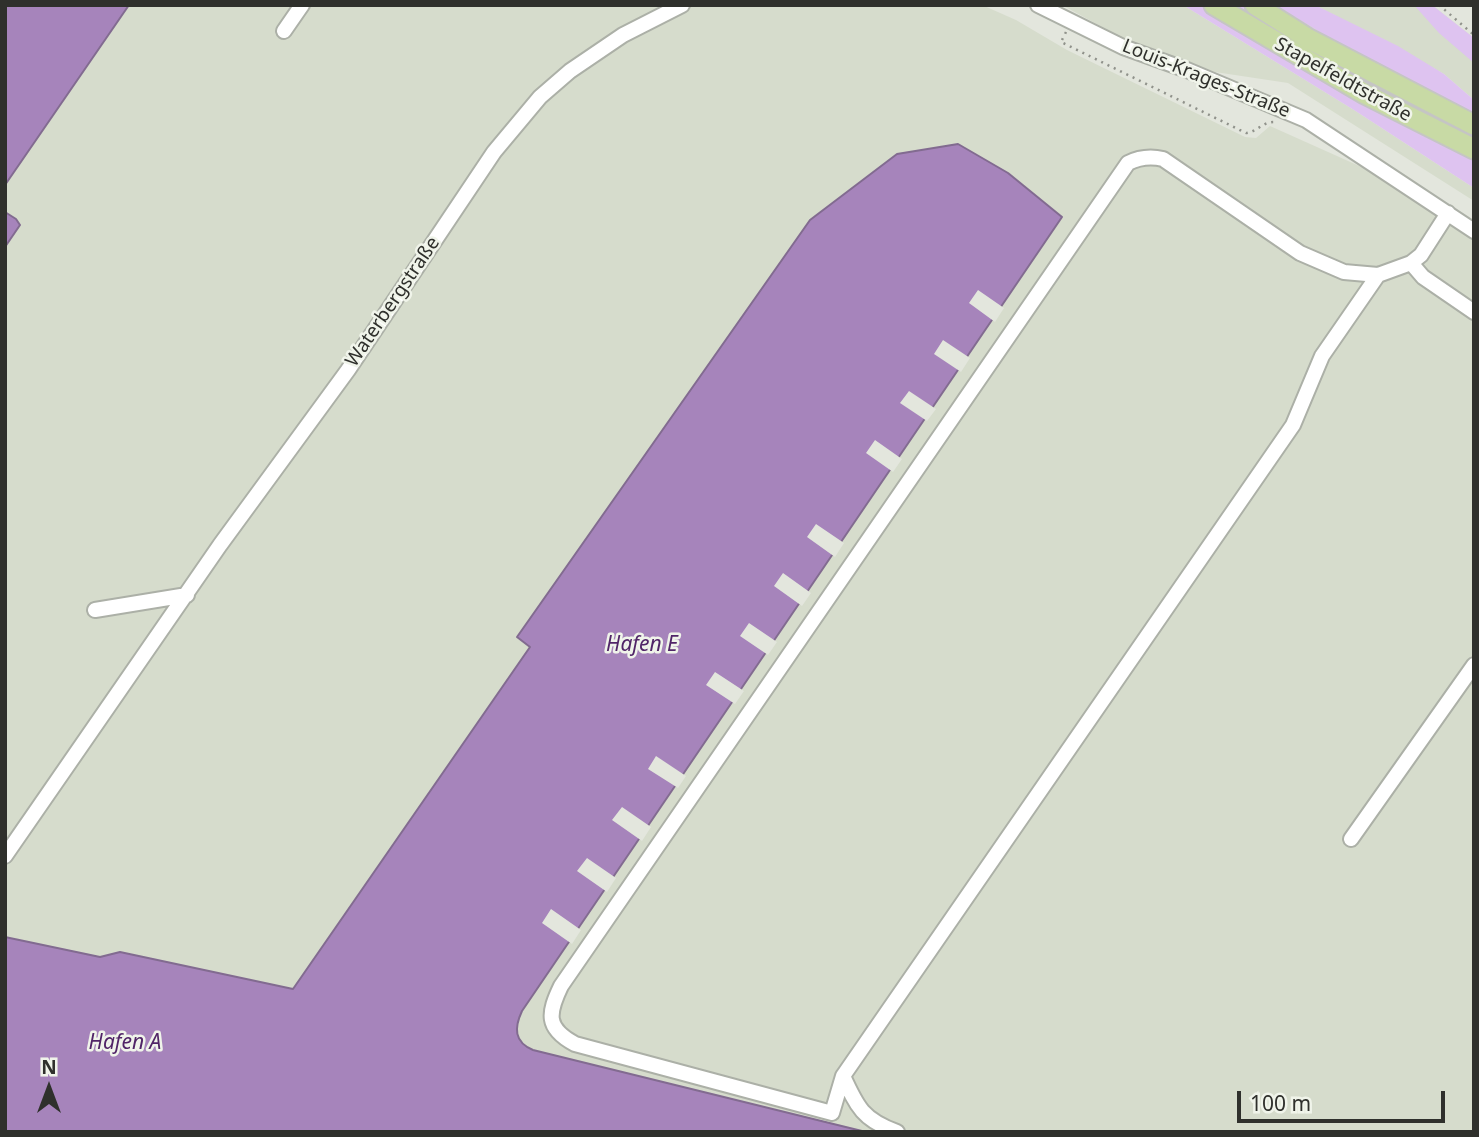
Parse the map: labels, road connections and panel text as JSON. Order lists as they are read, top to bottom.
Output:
{
  "streets": {
    "main road": ["Stapelfeldtstraße"],
    "street": ["Louis-Krages-Straße", "Waterbergstraße"]
  },
  "water": ["Hafen E", "Hafen A"],
  "scale_bar": "100 m",
  "north": "top"
}
